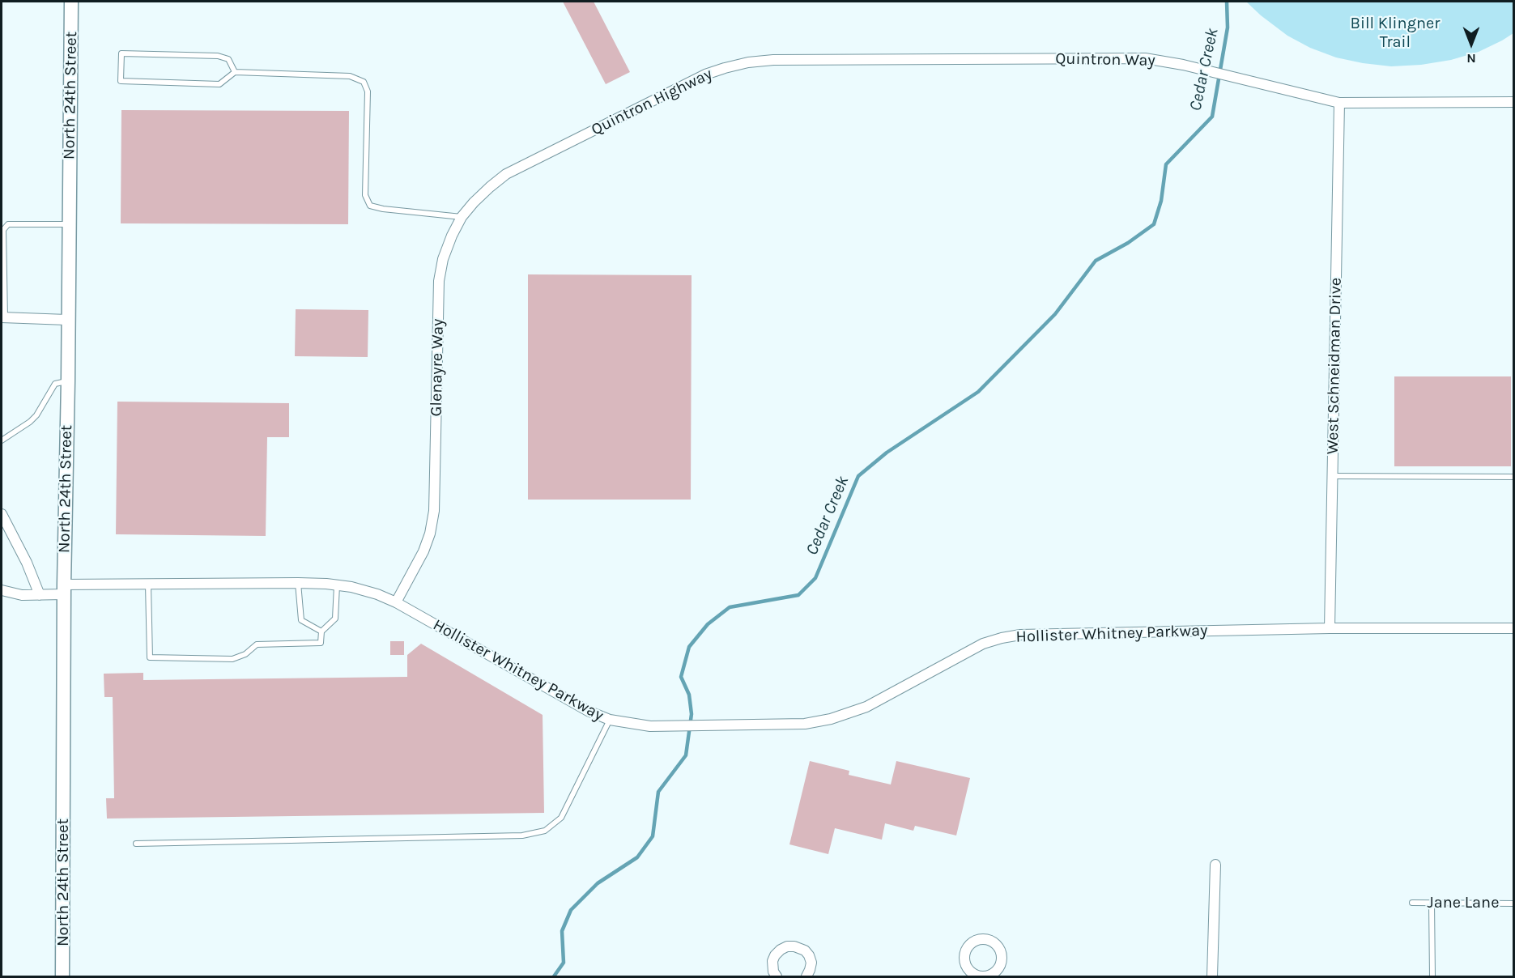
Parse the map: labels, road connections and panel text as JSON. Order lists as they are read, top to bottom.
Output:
{
  "streets": {
    "main road": ["North 24th Street"],
    "street": [
      "Quintron Way",
      "Quintron Highway",
      "West Schneidman Drive",
      "Glenayre Way",
      "Hollister Whitney Parkway"
    ],
    "lane": ["Jane Lane"]
  },
  "crossings": [
    ["Quintron Way", "Quintron Highway"],
    ["Quintron Way", "West Schneidman Drive"],
    ["North 24th Street", "Hollister Whitney Parkway"],
    ["Quintron Highway", "Glenayre Way"],
    ["West Schneidman Drive", "Hollister Whitney Parkway"],
    ["Glenayre Way", "Hollister Whitney Parkway"]
  ],
  "water": ["Cedar Creek"],
  "parks": ["Bill Klingner Trail"],
  "north": "bottom"
}
